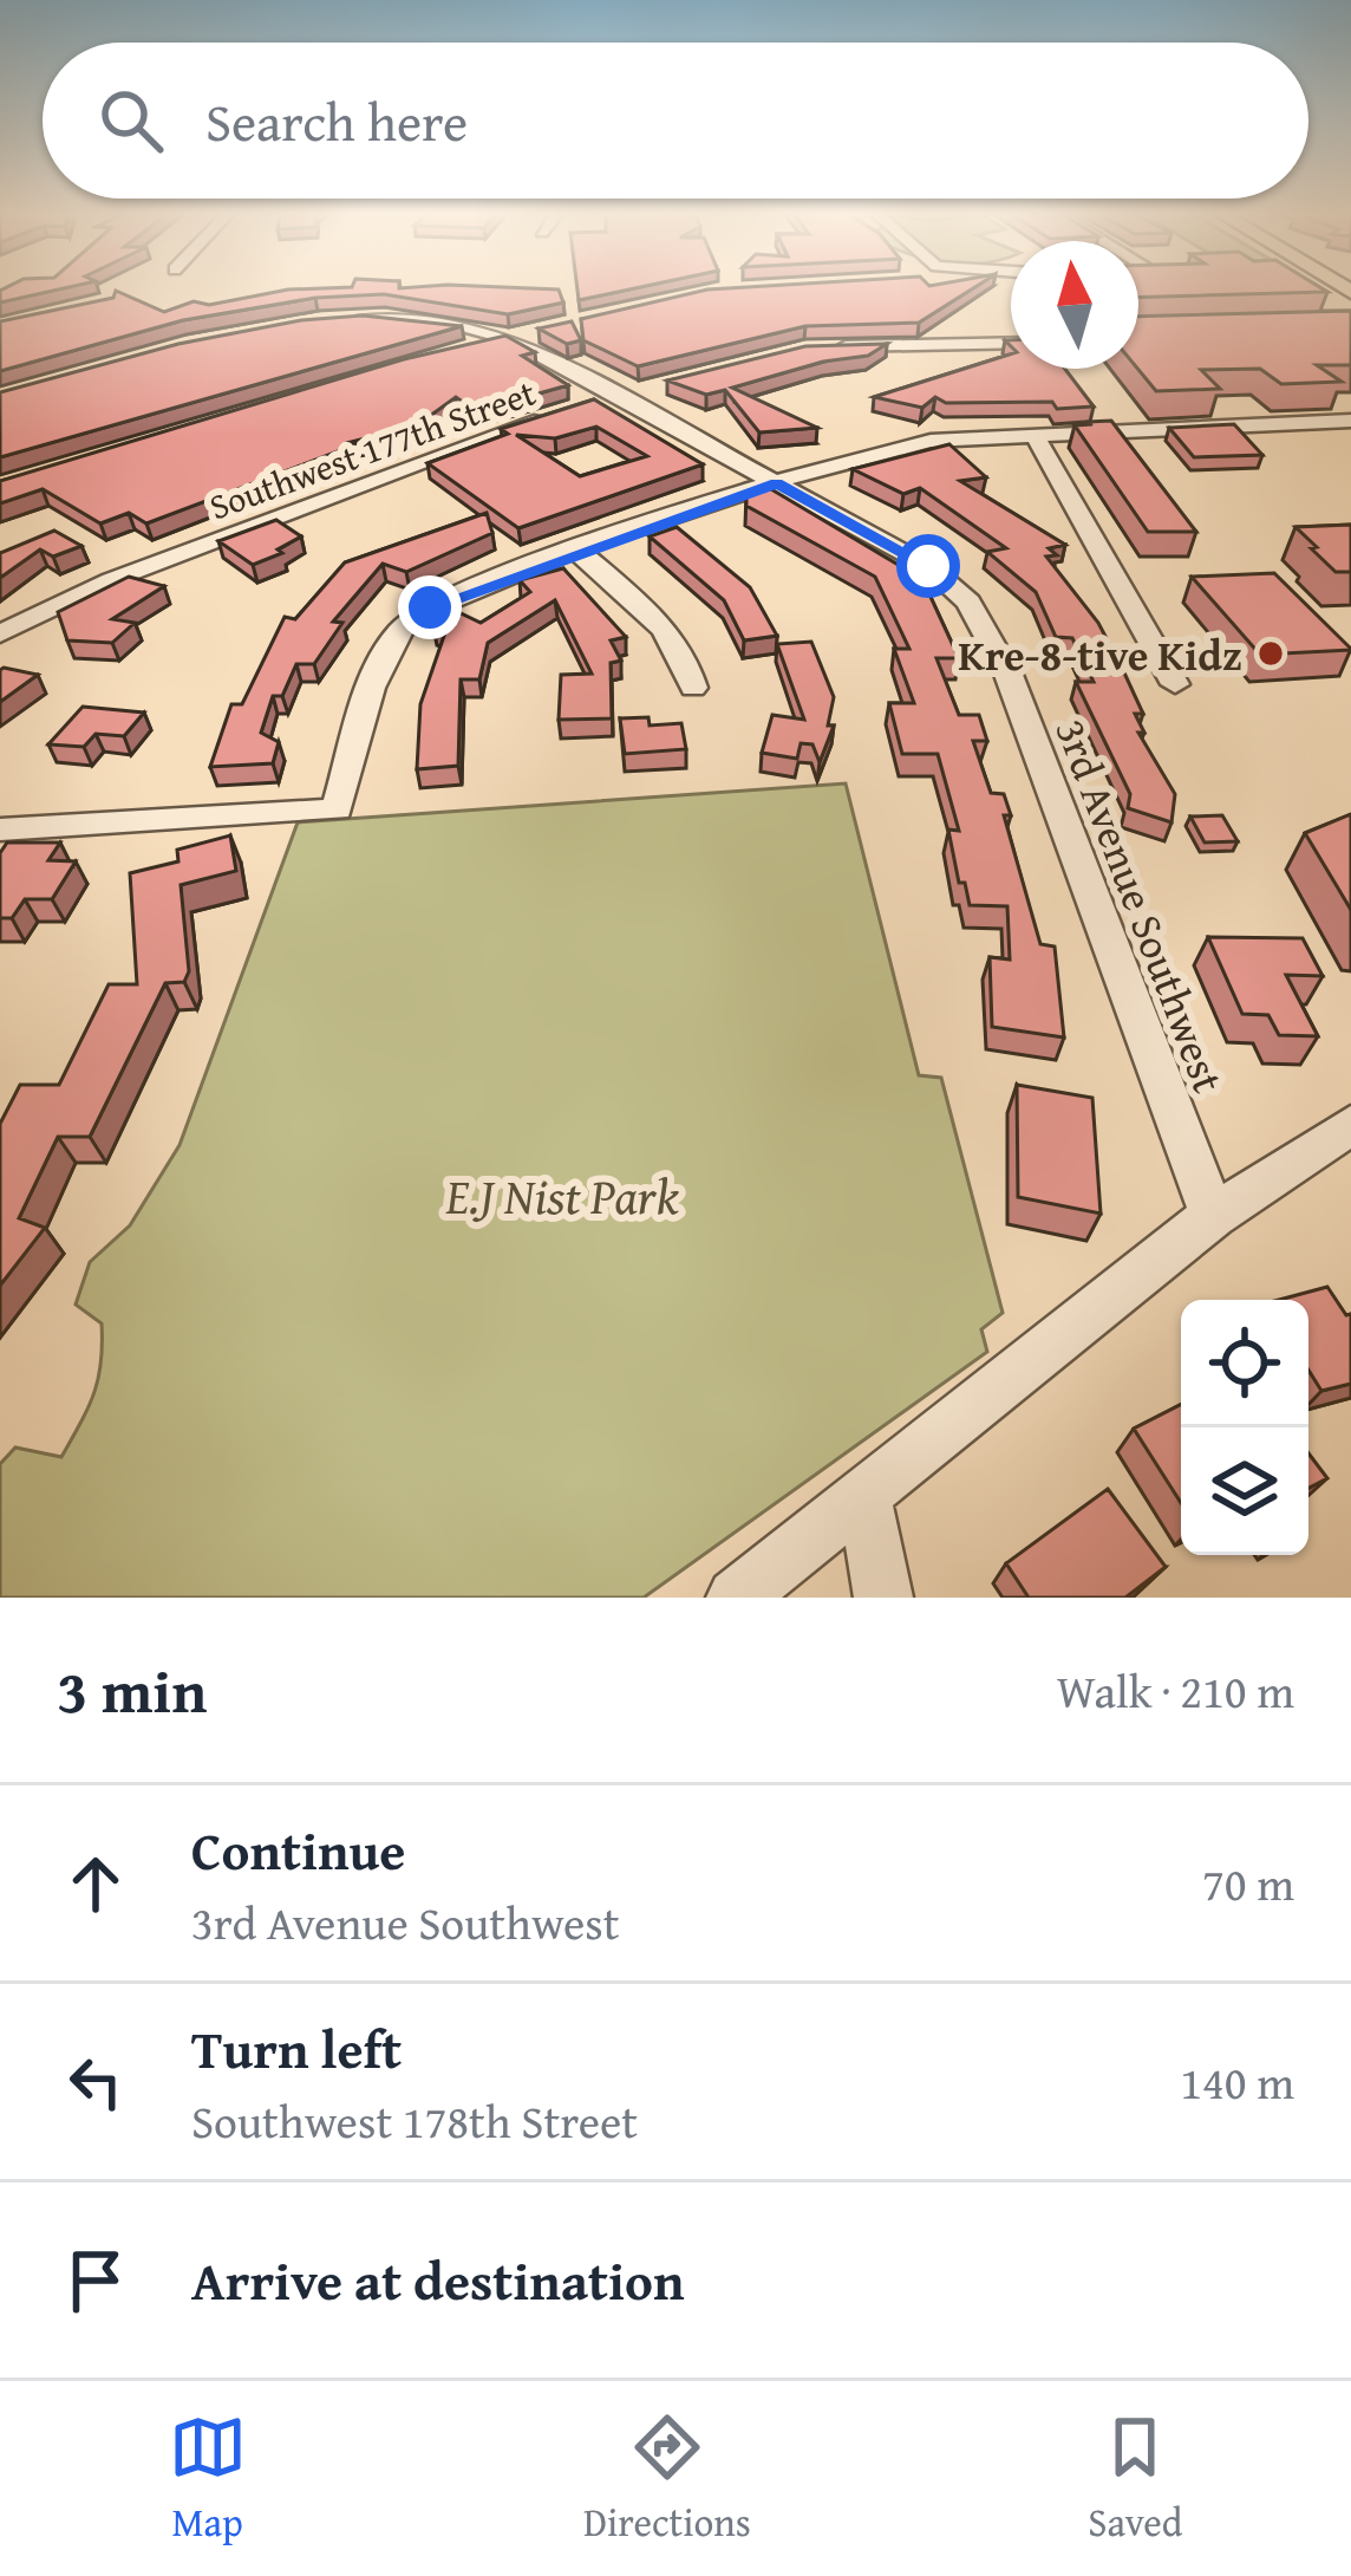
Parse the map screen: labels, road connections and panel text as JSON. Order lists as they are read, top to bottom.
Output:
{
  "streets": {
    "street": ["Southwest 177th Street", "3rd Avenue Southwest"]
  },
  "crossings": [
    ["Southwest 177th Street", "3rd Avenue Southwest"]
  ],
  "parks": ["E.J Nist Park"],
  "places": ["Kre-8-tive Kidz"],
  "north": "top",
  "page": {
    "search": "Search here",
    "heading": ["3 min", "Walk · 210 m"],
    "list": [
      ["Continue", "3rd Avenue Southwest", "70 m"],
      ["Turn left", "Southwest 178th Street", "140 m"],
      "Arrive at destination"
    ],
    "nav": ["Map", "Directions", "Saved"]
  }
}
